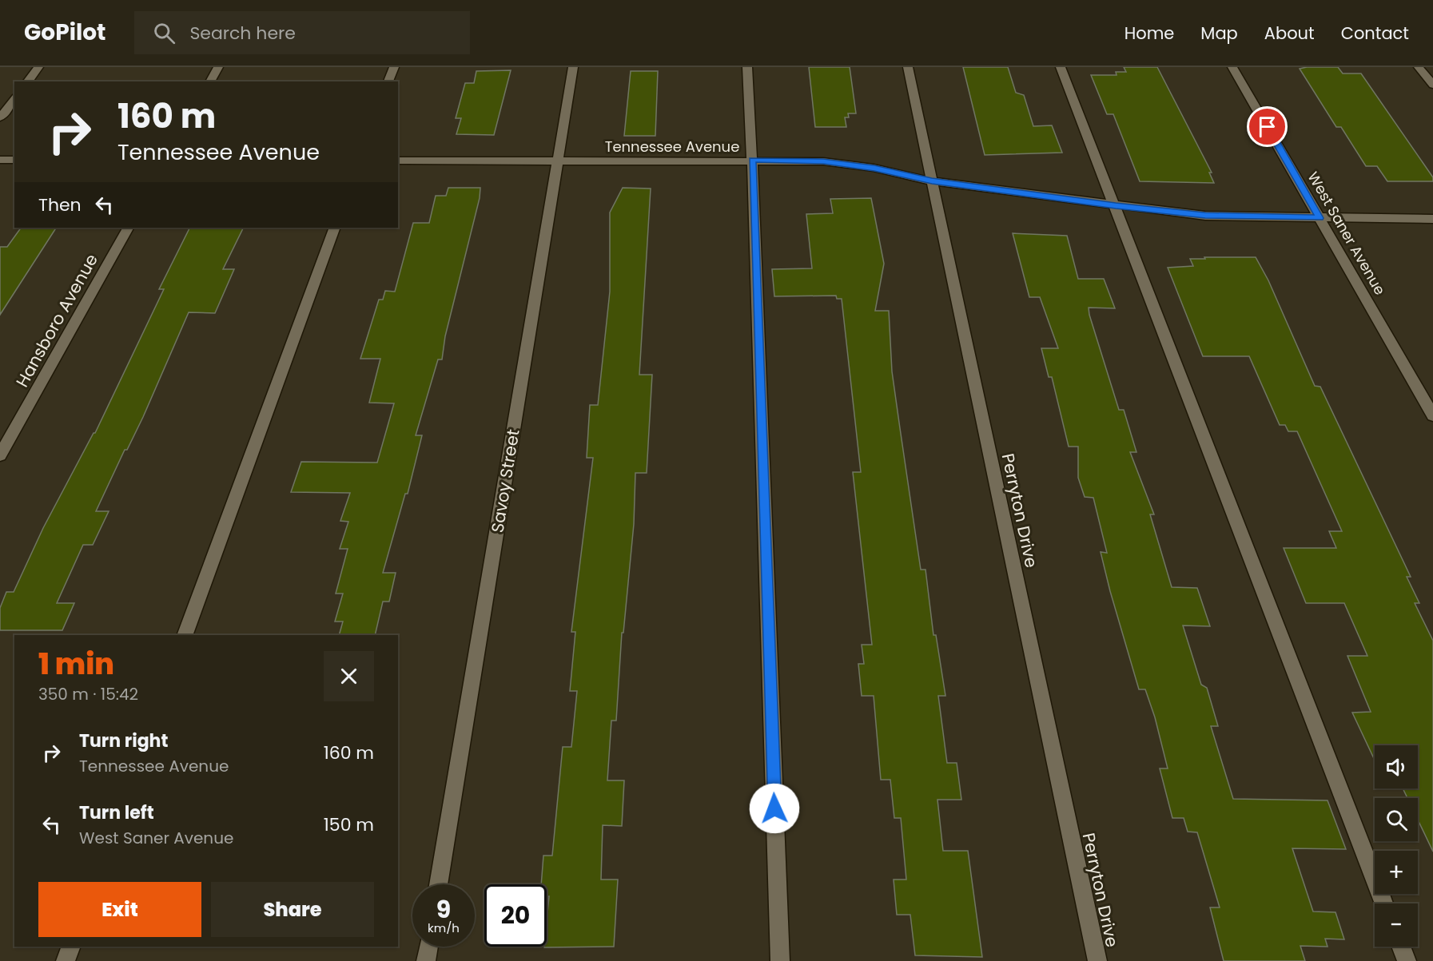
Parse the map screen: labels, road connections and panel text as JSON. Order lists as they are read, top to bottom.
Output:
{
  "streets": {
    "street": [
      "Tennessee Avenue",
      "West Saner Avenue",
      "Hansboro Avenue",
      "Savoy Street",
      "Perryton Drive"
    ]
  },
  "crossings": [
    ["Tennessee Avenue", "West Saner Avenue"],
    ["Tennessee Avenue", "Savoy Street"],
    ["Tennessee Avenue", "Perryton Drive"]
  ],
  "page": {
    "header": "GoPilot",
    "search": "Search here",
    "nav": [
      "Home",
      "Map",
      "About",
      "Contact"
    ],
    "turn": ["160 m", "Tennessee Avenue"],
    "then": "Then",
    "heading": ["1 min", "350 m · 15:42"],
    "list": [
      {
        "name": "Turn right",
        "note": "Tennessee Avenue",
        "value": "160 m"
      },
      {
        "name": "Turn left",
        "note": "West Saner Avenue",
        "value": "150 m"
      }
    ],
    "map_buttons": ["+", "−"],
    "buttons": ["Exit", "Share"],
    "speed": "9 km/h",
    "limit": "20"
  }
}
